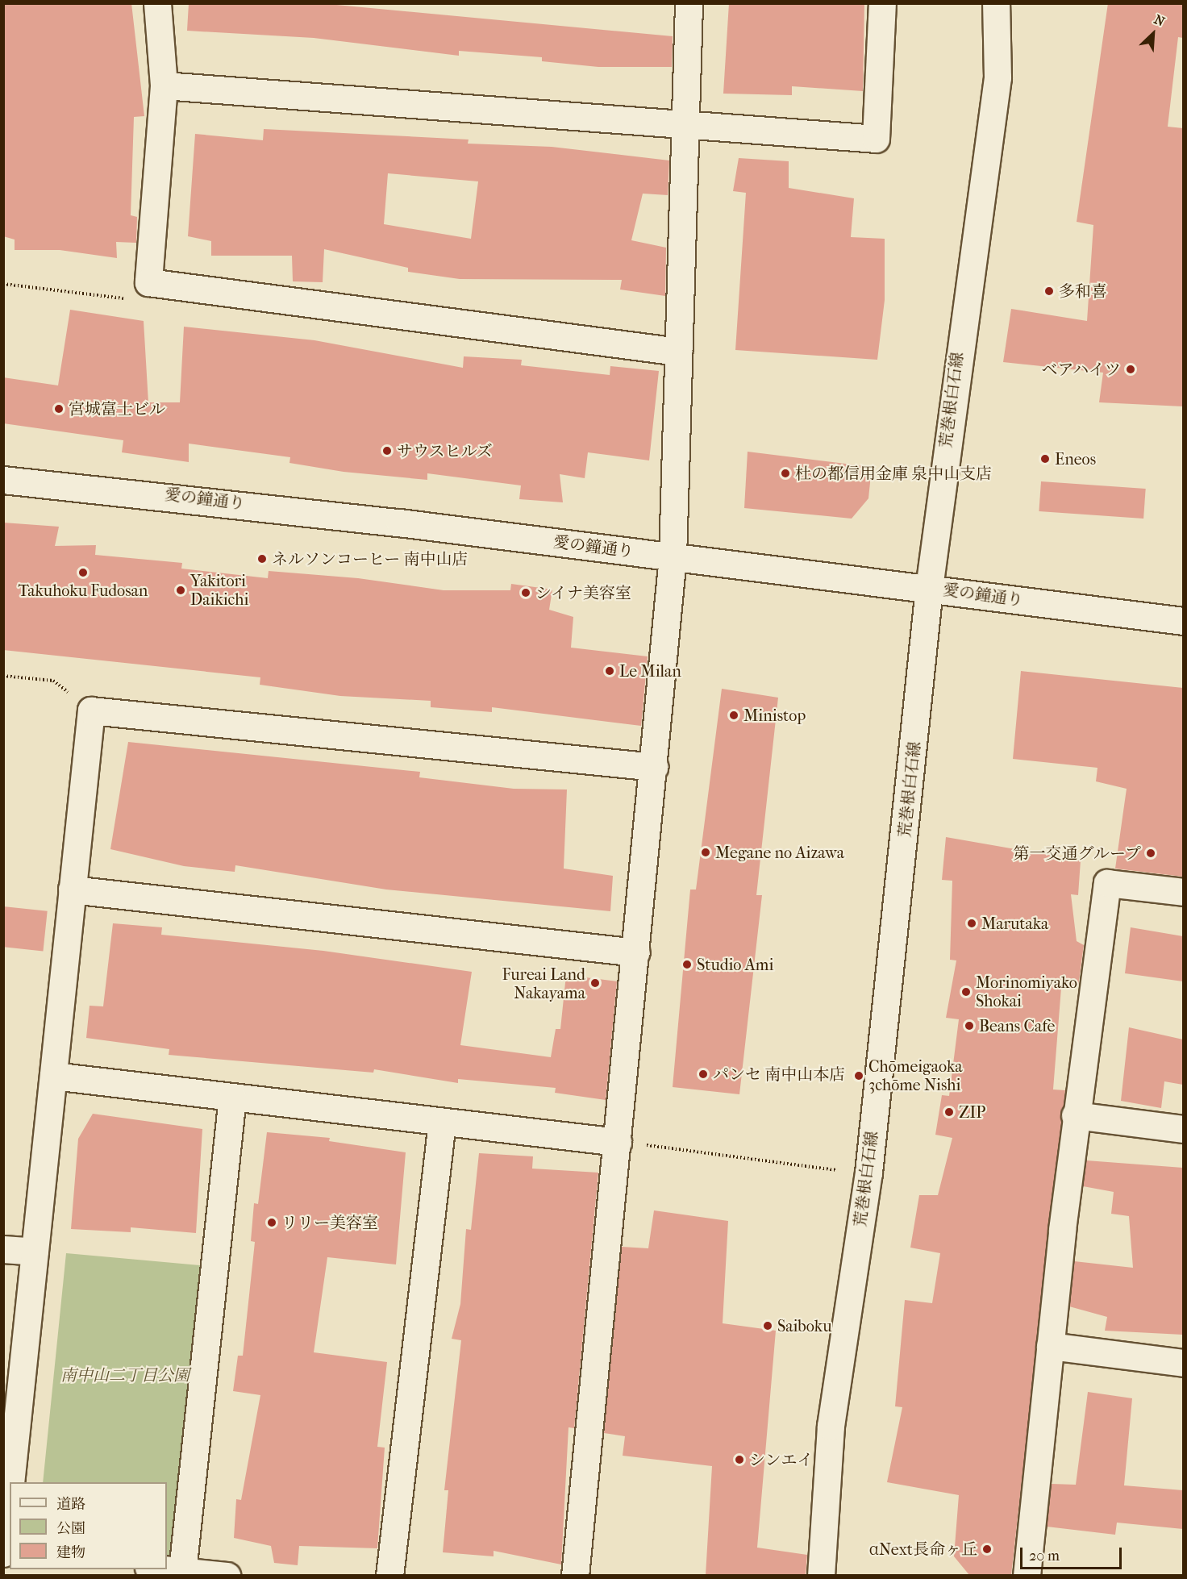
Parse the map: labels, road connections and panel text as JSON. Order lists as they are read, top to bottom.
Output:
{
  "streets": {
    "street": ["荒巻根白石線", "愛の鐘通り"]
  },
  "crossings": [
    ["荒巻根白石線", "愛の鐘通り"]
  ],
  "parks": ["南中山二丁目公園"],
  "places": [
    "多和喜",
    "ベアハイツ",
    "宮城富士ビル",
    "サウスヒルズ",
    "Eneos",
    "杜の都信用金庫 泉中山支店",
    "ネルソンコーヒー 南中山店",
    "Takuhoku Fudosan",
    "Yakitori Daikichi",
    "シイナ美容室",
    "Le Milan",
    "Ministop",
    "Megane no Aizawa",
    "第一交通グループ",
    "Marutaka",
    "Studio Ami",
    "Fureai Land Nakayama",
    "Morinomiyako Shokai",
    "Beans Cafe",
    "パンセ 南中山本店",
    "Chōmeigaoka 3chōme Nishi",
    "ZIP",
    "リリー美容室",
    "Saiboku",
    "シンエイ",
    "αNext長命ヶ丘"
  ],
  "legend": ["道路", "公園", "建物"],
  "scale_bar": "20 m",
  "north": "top right"
}
